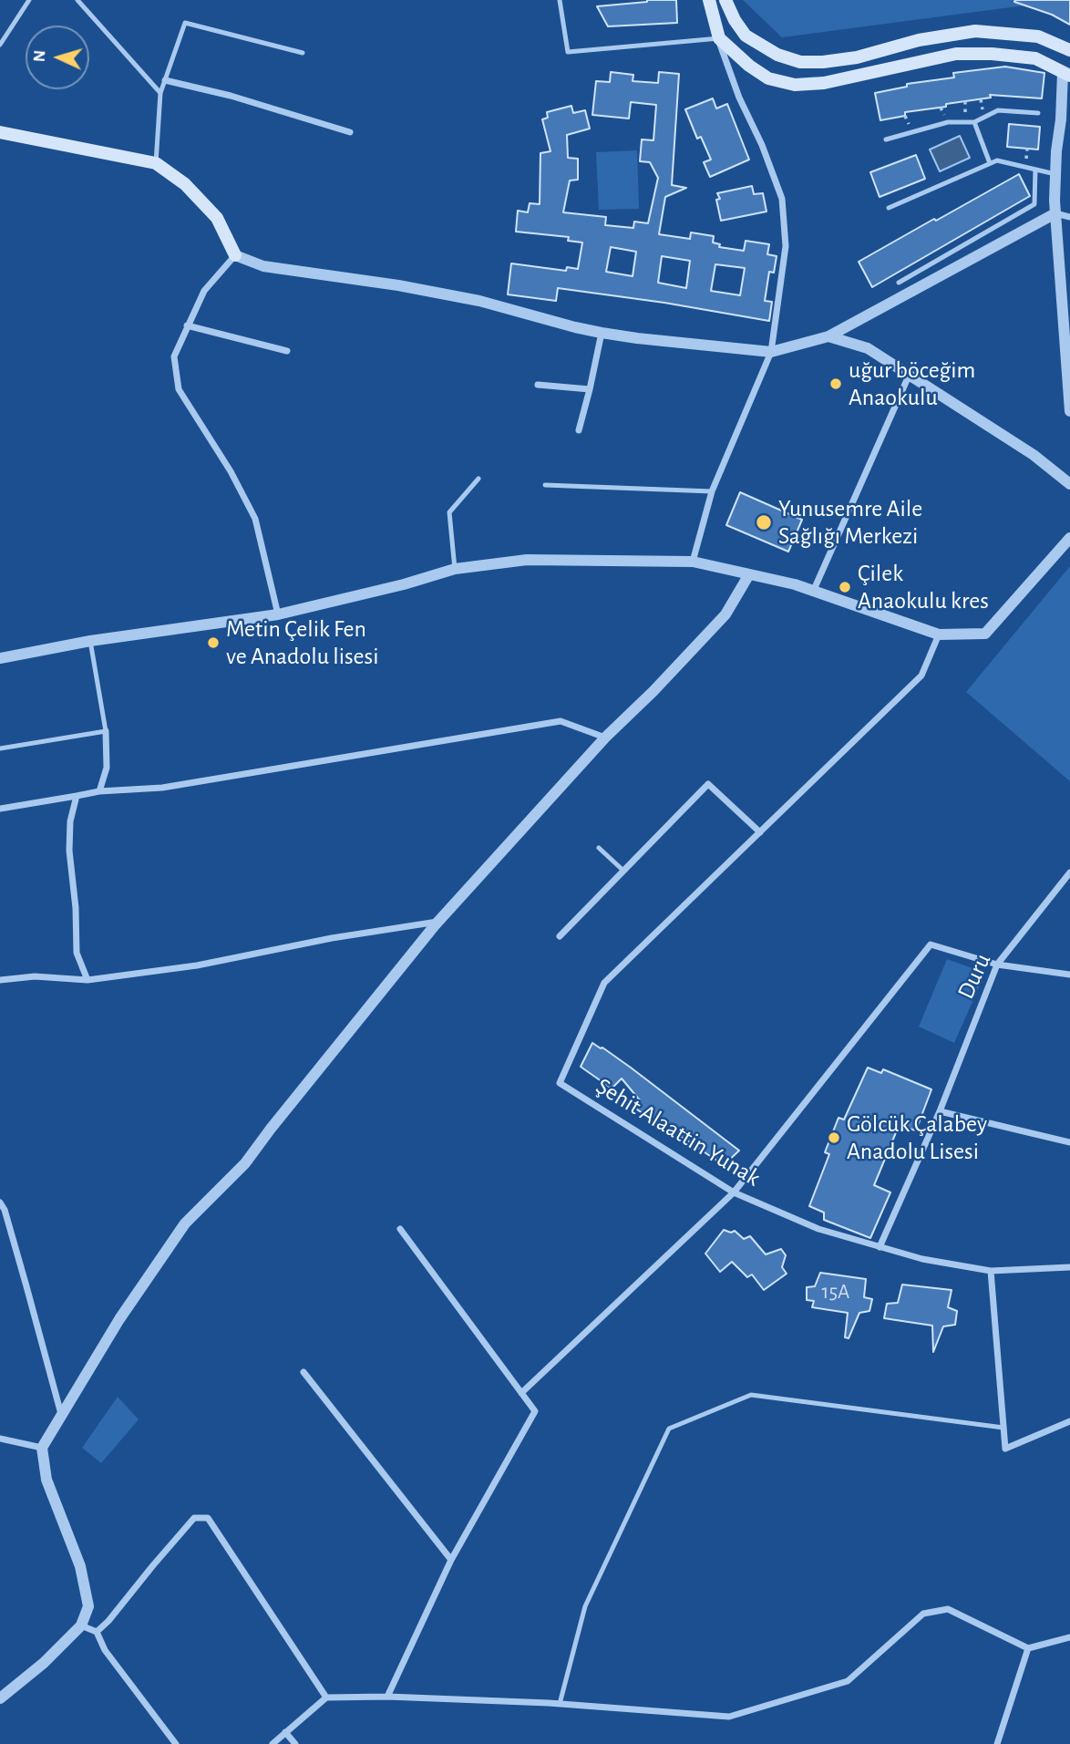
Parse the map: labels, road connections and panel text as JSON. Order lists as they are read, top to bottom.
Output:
{
  "streets": {
    "street": ["Duru", "Şehit Alaattin Yunak"]
  },
  "crossings": [
    ["Duru", "Şehit Alaattin Yunak"]
  ],
  "places": [
    "uğur böceğim Anaokulu",
    "Yunusemre Aile Sağlığı Merkezi",
    "Çilek Anaokulu kres",
    "Metin Çelik Fen ve Anadolu lisesi",
    "Gölcük Çalabey Anadolu Lisesi"
  ],
  "house_numbers": ["15A"],
  "north": "left"
}
